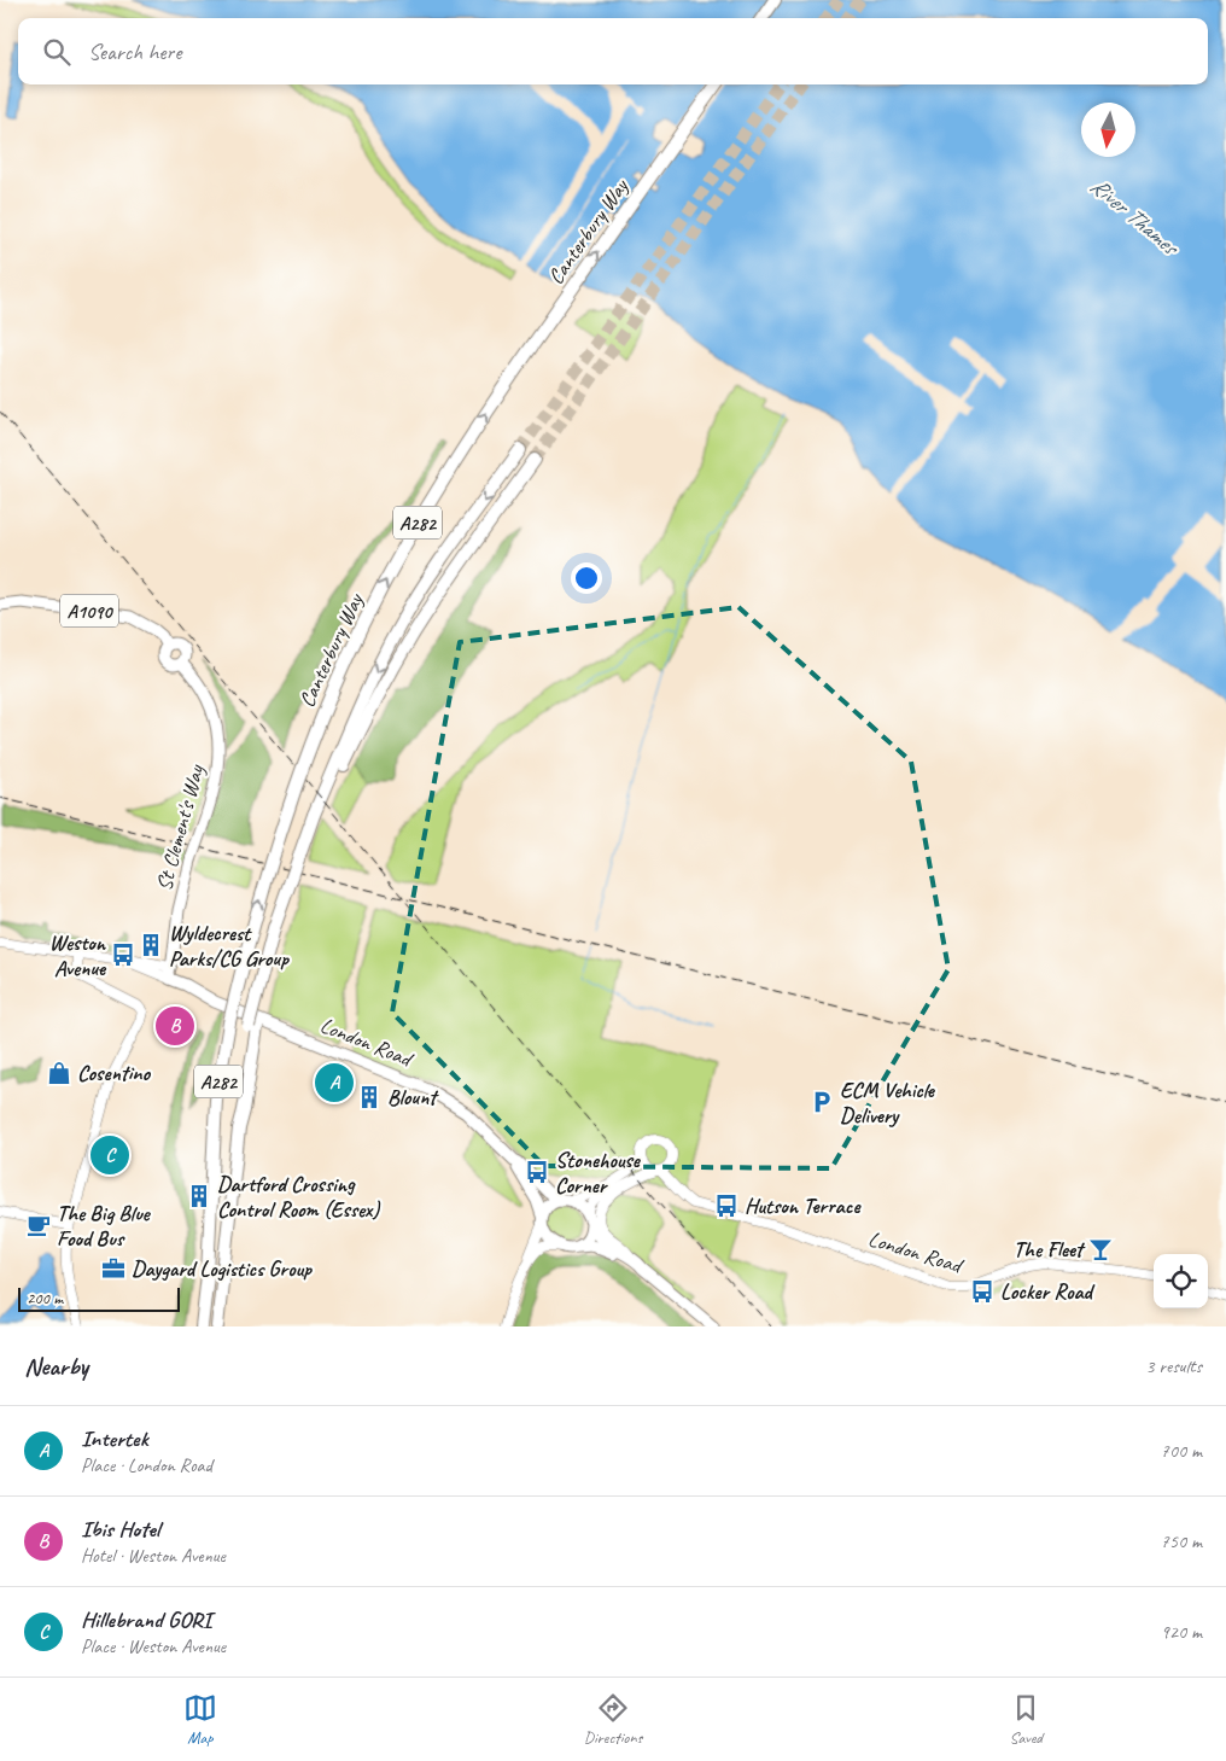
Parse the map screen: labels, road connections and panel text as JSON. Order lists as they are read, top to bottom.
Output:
{
  "streets": {
    "highway": ["Canterbury Way", "A282"],
    "main road": ["A1090", "St Clement's Way", "London Road"]
  },
  "crossings": [
    ["St Clement's Way", "London Road"]
  ],
  "water": ["River Thames"],
  "places": {
    "building": ["Wyldecrest Parks/CG Group", "Blount", "Dartford Crossing Control Room (Essex)"],
    "bus stop": [
      "Weston Avenue",
      "Stonehouse Corner",
      "Hutson Terrace",
      "Locker Road"
    ],
    "shop": ["Cosentino"],
    "parking": ["ECM Vehicle Delivery"],
    "cafe": ["The Big Blue Food Bus"],
    "bar": ["The Fleet"],
    "office": ["Daygard Logistics Group"]
  },
  "scale_bar": "200 m",
  "north": "bottom",
  "page": {
    "search": "Search here",
    "pins": ["B", "A", "C"],
    "scale": "200 m",
    "heading": ["Nearby", "3 results"],
    "list": [
      {
        "mark": "A",
        "name": "Intertek",
        "note": "Place · London Road",
        "value": "700 m"
      },
      {
        "mark": "B",
        "name": "Ibis Hotel",
        "note": "Hotel · Weston Avenue",
        "value": "750 m"
      },
      {
        "mark": "C",
        "name": "Hillebrand GORI",
        "note": "Place · Weston Avenue",
        "value": "920 m"
      }
    ],
    "nav": ["Map", "Directions", "Saved"]
  }
}
